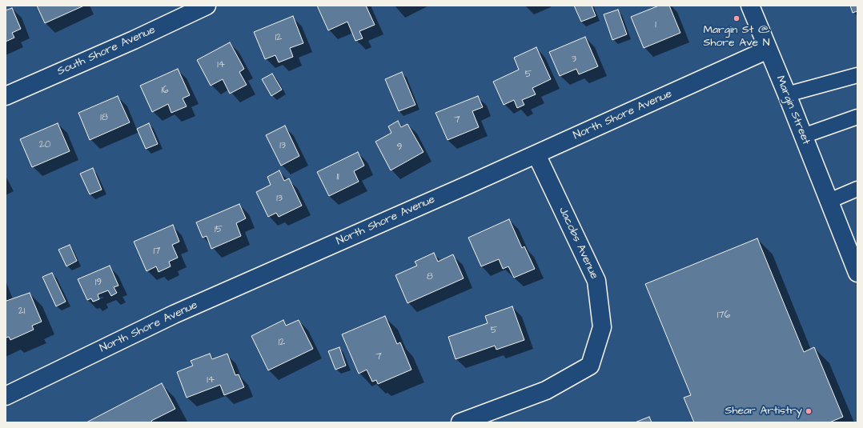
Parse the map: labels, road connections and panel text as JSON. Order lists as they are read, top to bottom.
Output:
{
  "streets": {
    "street": [
      "South Shore Avenue",
      "Margin Street",
      "North Shore Avenue",
      "Jacobs Avenue"
    ]
  },
  "crossings": [
    ["Margin Street", "North Shore Avenue"],
    ["North Shore Avenue", "Jacobs Avenue"]
  ],
  "places": ["Margin St @ Shore Ave N", "Shear Artistry"],
  "house_numbers": [
    "1",
    "12",
    "3",
    "14",
    "5",
    "16",
    "18",
    "7",
    "20",
    "13",
    "9",
    "11",
    "13",
    "15",
    "17",
    "8",
    "19",
    "21",
    "176",
    "5",
    "12",
    "7",
    "14"
  ]
}
